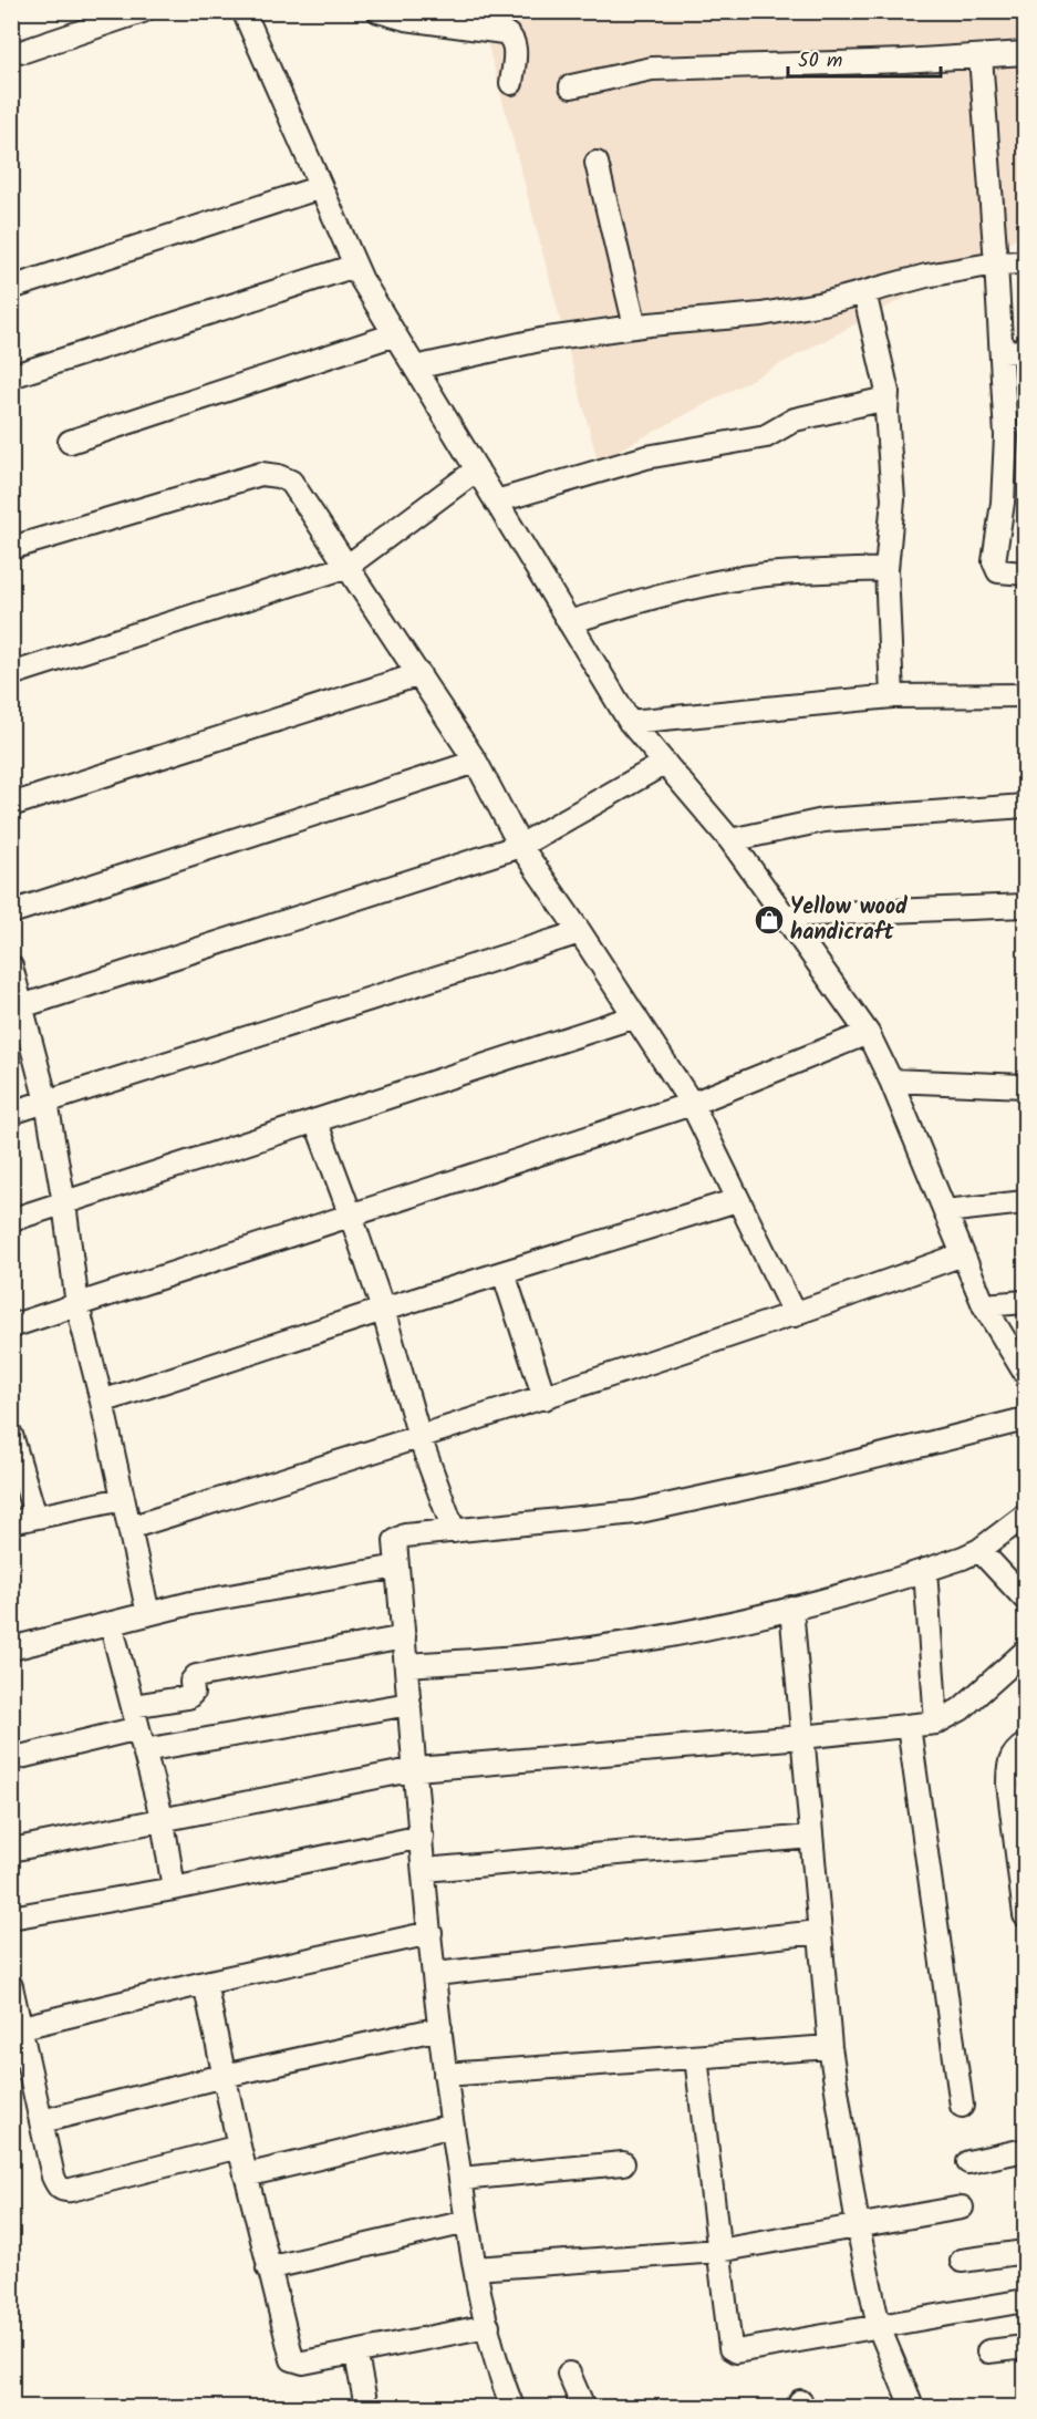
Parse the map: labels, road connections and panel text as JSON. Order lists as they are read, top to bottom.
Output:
{
  "places": {
    "shop": ["Yellow wood handicraft"]
  },
  "scale_bar": "50 m"
}
